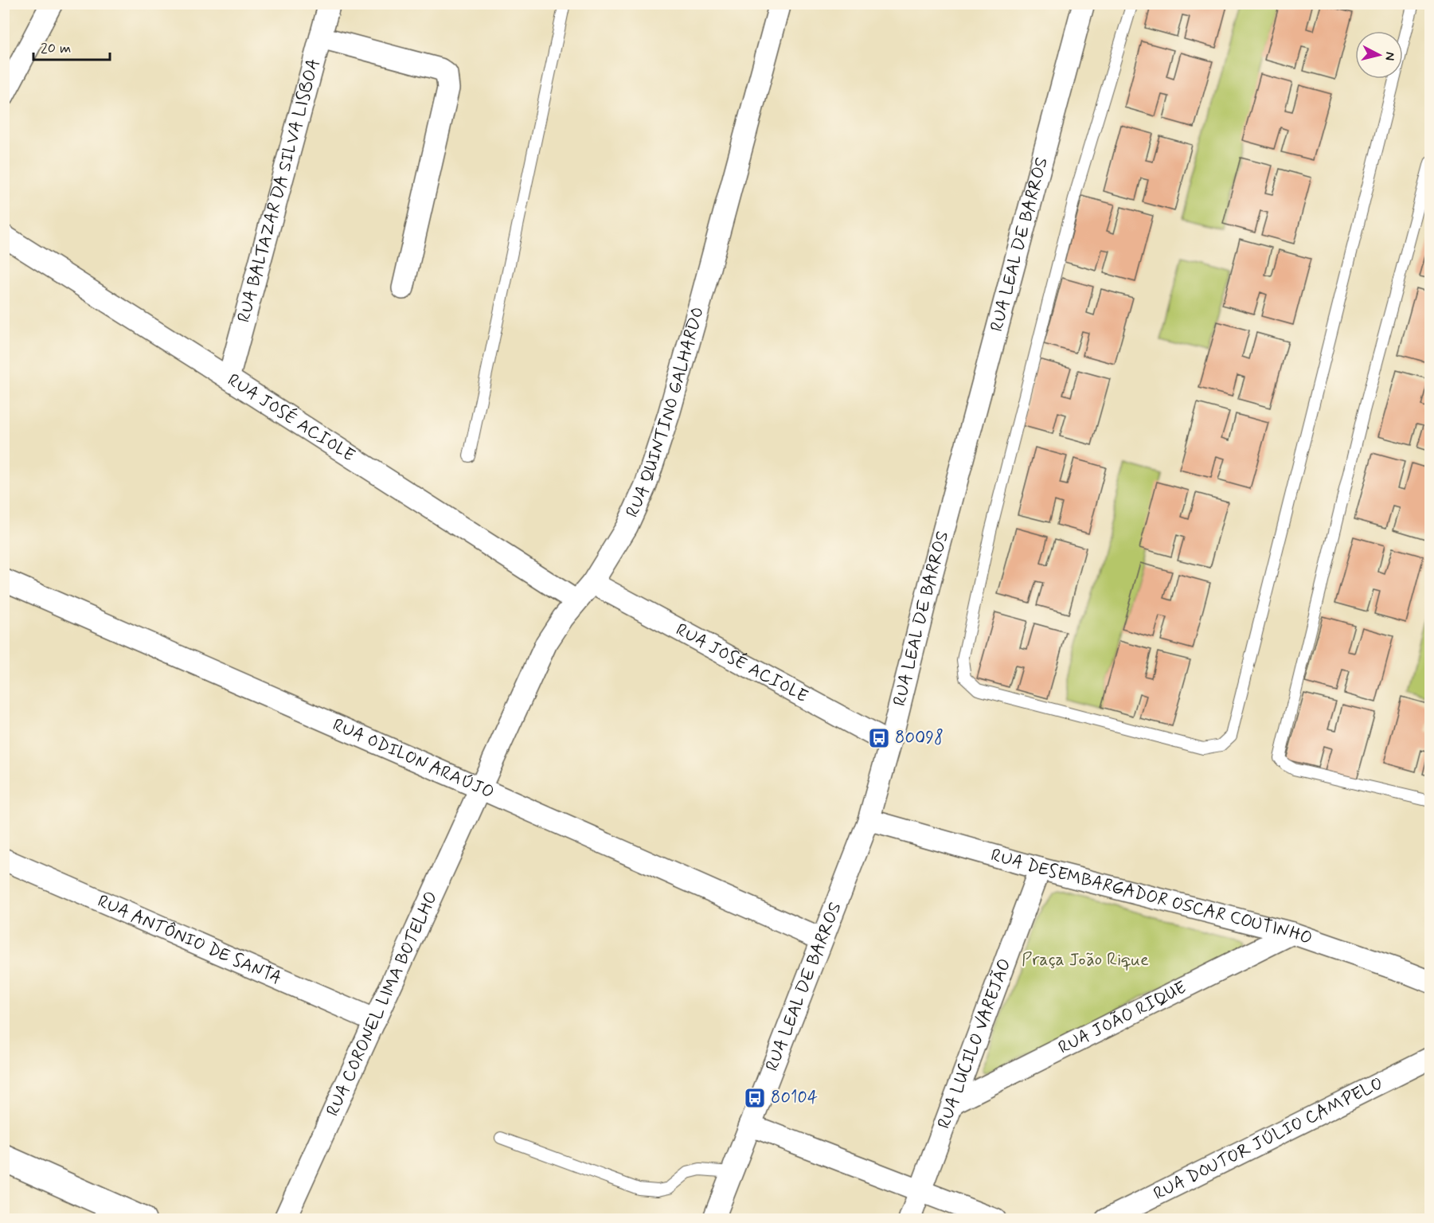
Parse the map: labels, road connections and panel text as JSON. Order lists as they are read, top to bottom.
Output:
{
  "streets": {
    "street": [
      "RUA BALTAZAR DA SILVA LISBOA",
      "RUA LEAL DE BARROS",
      "RUA QUINTINO GALHARDO",
      "RUA JOSÉ ACIOLE",
      "RUA ODILON ARAÚJO",
      "RUA DESEMBARGADOR OSCAR COUTINHO",
      "RUA ANTÔNIO DE SANTA",
      "RUA CORONEL LIMA BOTELHO",
      "RUA JOÃO RIQUE",
      "RUA LUCILO VAREJÃO",
      "RUA DOUTOR JÚLIO CAMPELO"
    ]
  },
  "crossings": [
    ["RUA BALTAZAR DA SILVA LISBOA", "RUA JOSÉ ACIOLE"],
    ["RUA LEAL DE BARROS", "RUA JOSÉ ACIOLE"],
    ["RUA LEAL DE BARROS", "RUA ODILON ARAÚJO"],
    ["RUA LEAL DE BARROS", "RUA DESEMBARGADOR OSCAR COUTINHO"],
    ["RUA QUINTINO GALHARDO", "RUA JOSÉ ACIOLE"],
    ["RUA QUINTINO GALHARDO", "RUA ODILON ARAÚJO"],
    ["RUA QUINTINO GALHARDO", "RUA CORONEL LIMA BOTELHO"],
    ["RUA ODILON ARAÚJO", "RUA CORONEL LIMA BOTELHO"],
    ["RUA DESEMBARGADOR OSCAR COUTINHO", "RUA JOÃO RIQUE"],
    ["RUA DESEMBARGADOR OSCAR COUTINHO", "RUA LUCILO VAREJÃO"],
    ["RUA ANTÔNIO DE SANTA", "RUA CORONEL LIMA BOTELHO"],
    ["RUA JOÃO RIQUE", "RUA LUCILO VAREJÃO"]
  ],
  "parks": ["Praça João Rique"],
  "places": {
    "bus stop": ["80098", "80104"]
  },
  "scale_bar": "20 m",
  "north": "right"
}
